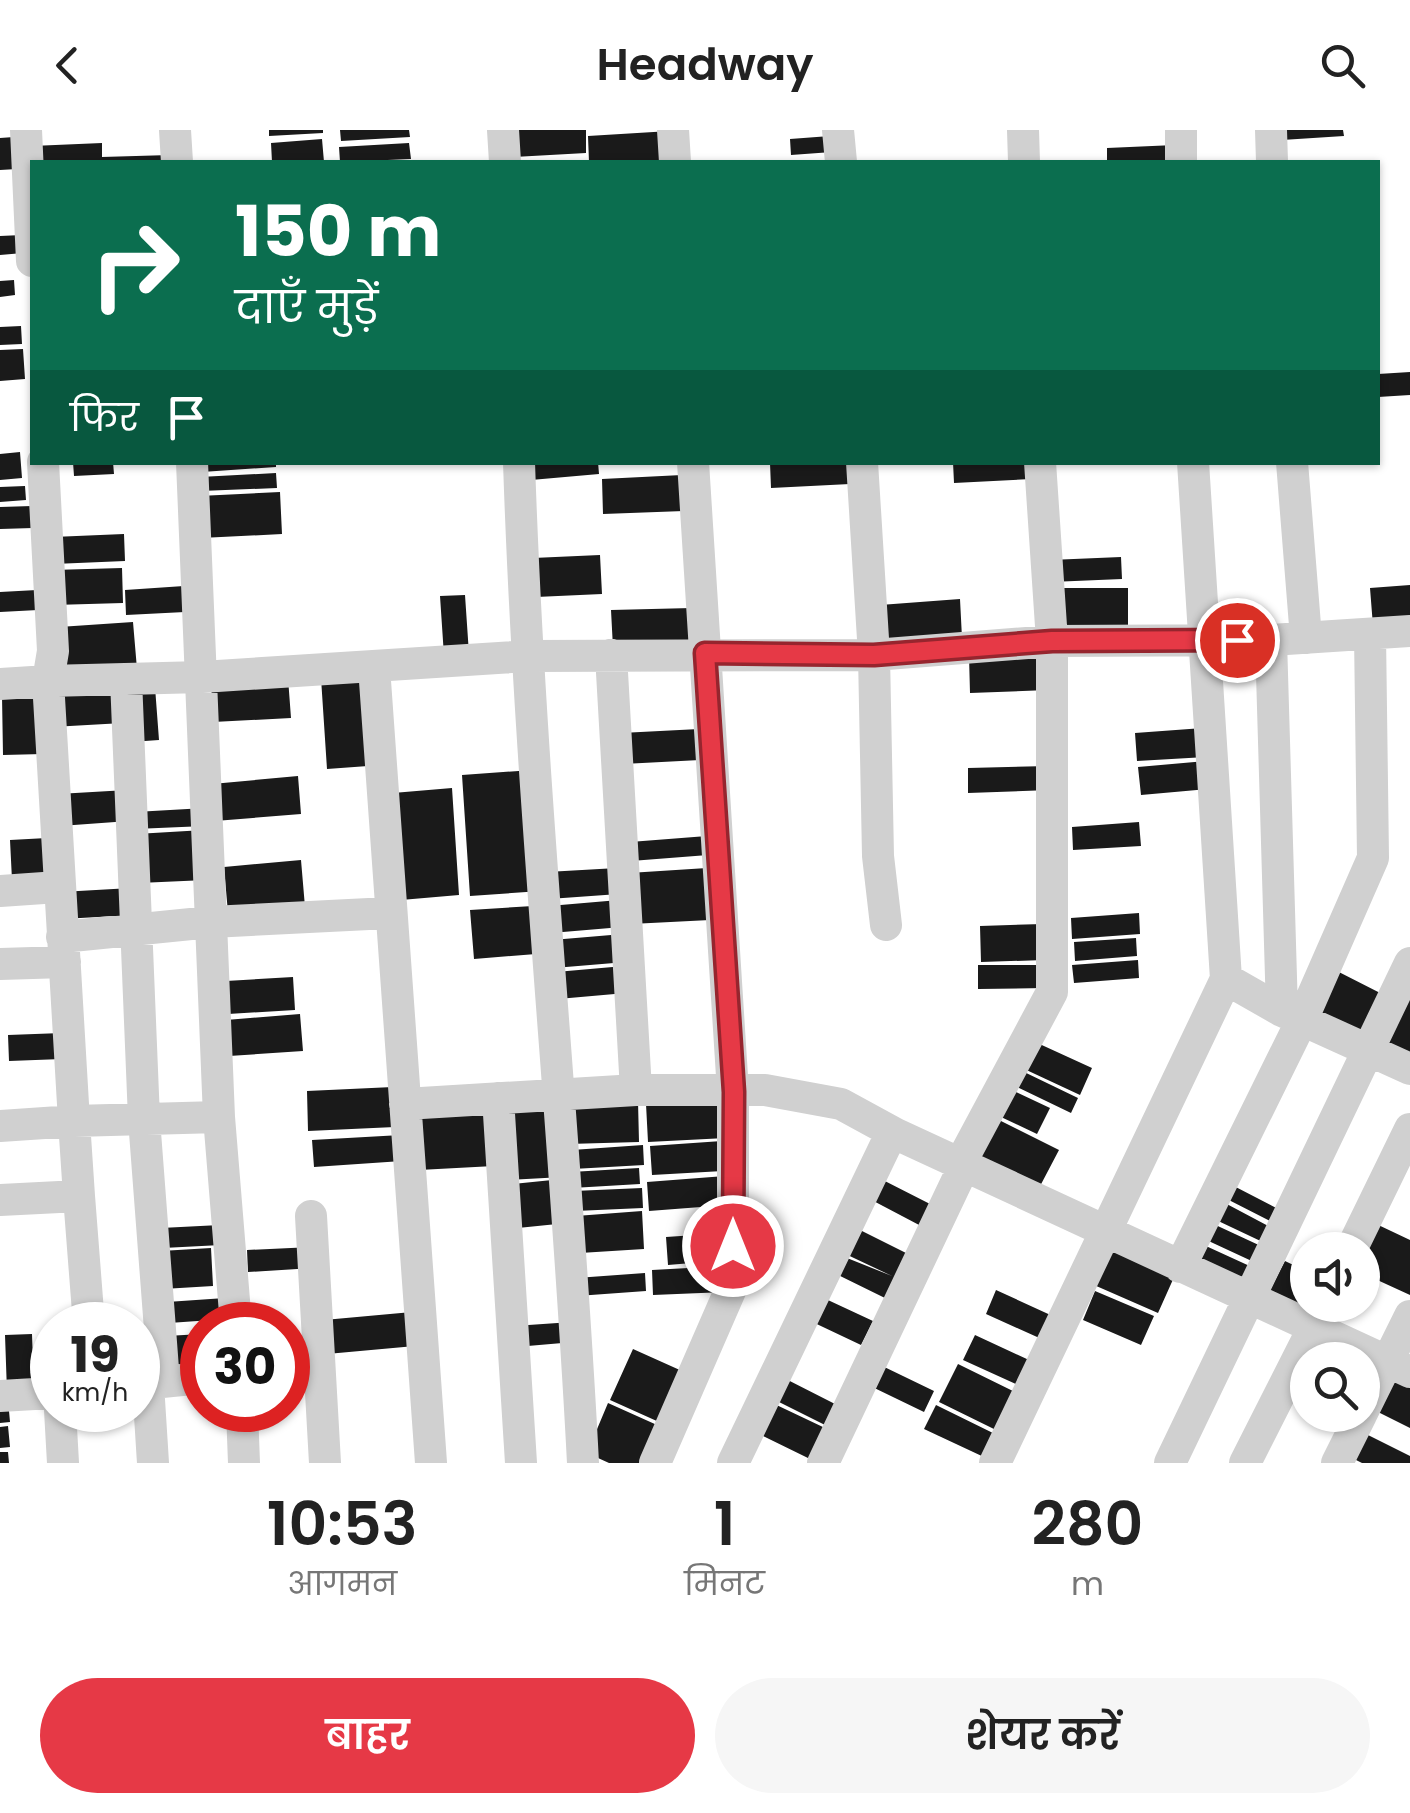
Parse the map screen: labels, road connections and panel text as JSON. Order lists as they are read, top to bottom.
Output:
{
  "page": {
    "header": "Headway",
    "turn": ["150 m", "दाएँ मुड़ें"],
    "then": "फिर",
    "speed": "19 km/h",
    "limit": "30",
    "eta": [
      "10:53",
      "आगमन",
      "1",
      "मिनट",
      "280",
      "m"
    ],
    "buttons": ["बाहर", "शेयर करें"]
  }
}
